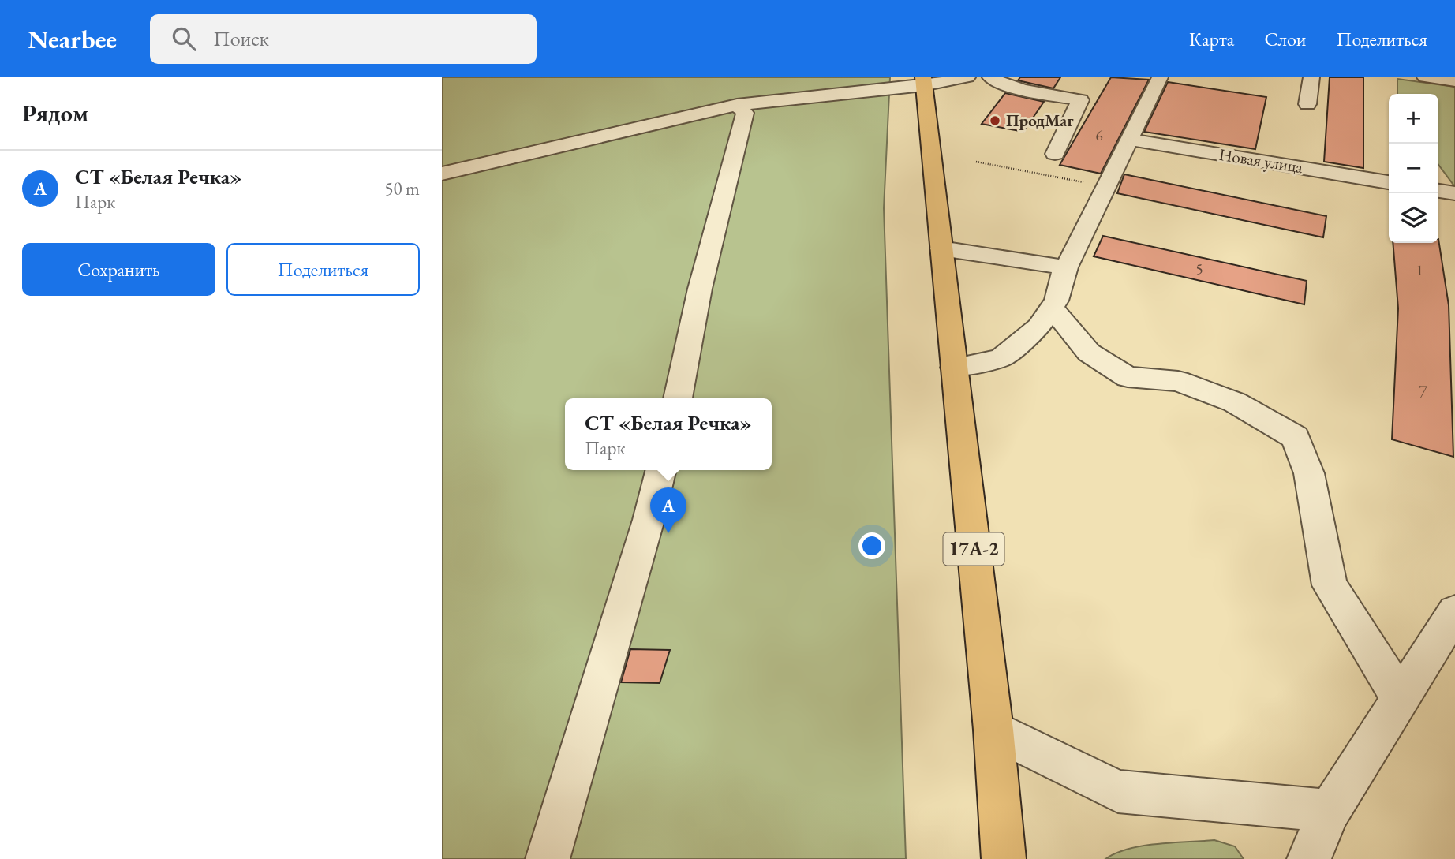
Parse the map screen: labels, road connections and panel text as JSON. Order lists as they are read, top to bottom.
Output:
{
  "streets": {
    "main road": ["17А-2"],
    "street": ["Новая улица"]
  },
  "places": ["ПродМаг"],
  "house_numbers": [
    "6",
    "5",
    "1",
    "7"
  ],
  "page": {
    "header": "Nearbee",
    "search": "Поиск",
    "nav": ["Карта", "Слои", "Поделиться"],
    "heading": "Рядом",
    "map_buttons": ["+", "−"],
    "list": [
      {
        "mark": "A",
        "name": "СТ «Белая Речка»",
        "note": "Парк",
        "value": "50 m"
      }
    ],
    "buttons": ["Сохранить", "Поделиться"],
    "popup": ["СТ «Белая Речка»", "Парк"],
    "pins": "A"
  }
}
